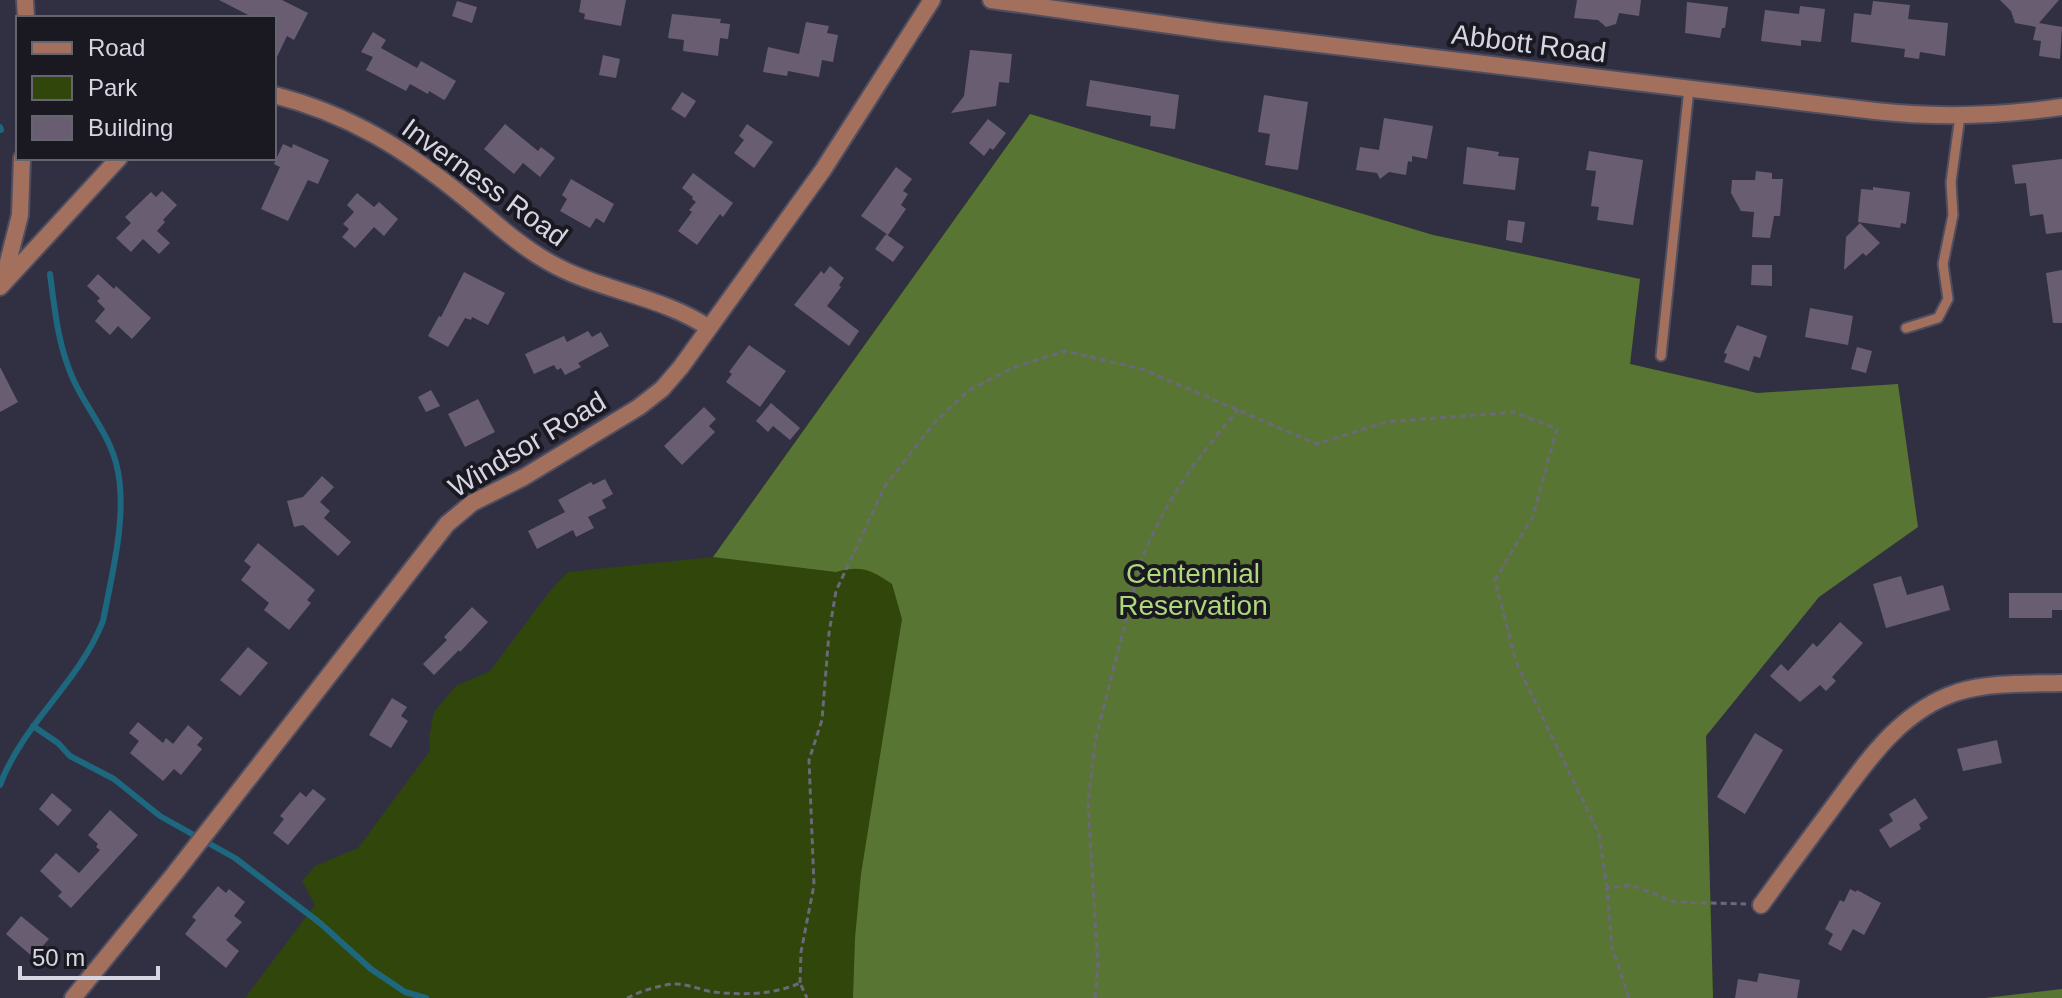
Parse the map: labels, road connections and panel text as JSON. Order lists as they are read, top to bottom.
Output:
{
  "streets": {
    "street": ["Abbott Road", "Inverness Road", "Windsor Road"]
  },
  "crossings": [
    ["Inverness Road", "Windsor Road"]
  ],
  "parks": ["Centennial Reservation"],
  "legend": ["Road", "Park", "Building"],
  "scale_bar": "50 m"
}
